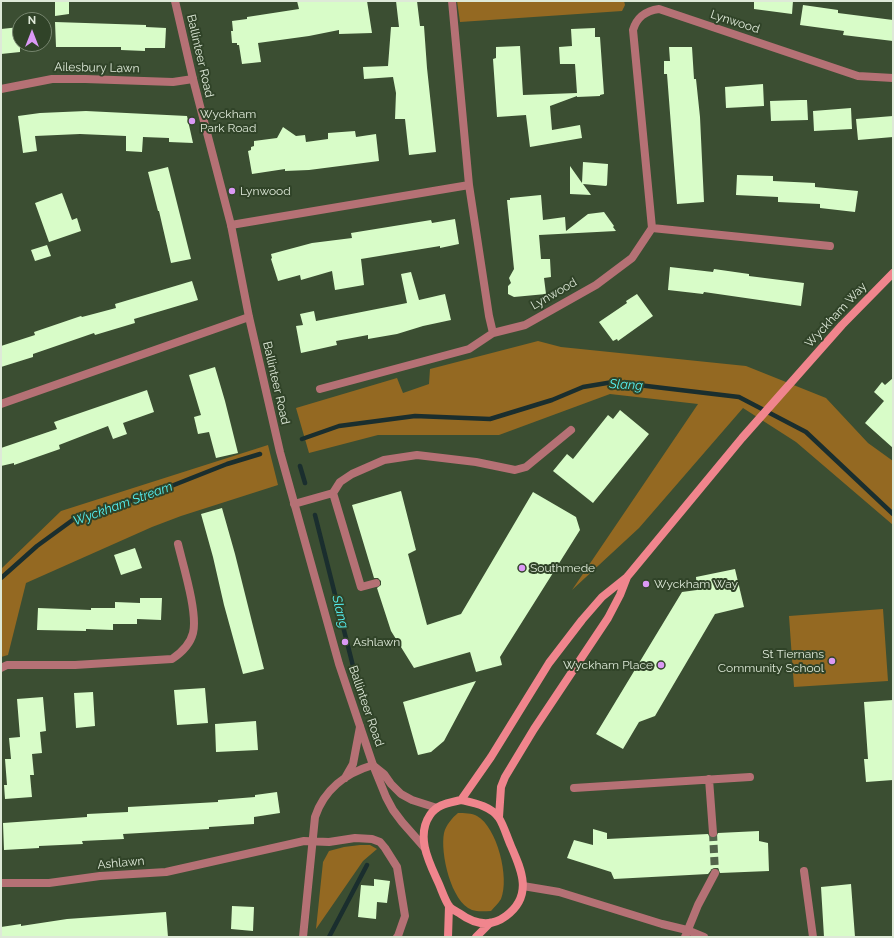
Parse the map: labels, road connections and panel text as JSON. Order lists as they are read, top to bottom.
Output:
{
  "streets": {
    "main road": ["Wyckham Way"],
    "street": [
      "Lynwood",
      "Ballinteer Road",
      "Ailesbury Lawn",
      "Ashlawn"
    ]
  },
  "crossings": [
    ["Ballinteer Road", "Ailesbury Lawn"],
    ["Ballinteer Road", "Wyckham Way"],
    ["Ballinteer Road", "Ashlawn"]
  ],
  "water": ["Slang", "Wyckham Stream"],
  "places": [
    "Wyckham Park Road",
    "Lynwood",
    "Southmede",
    "Wyckham Way",
    "Ashlawn",
    "St Tiernans Community School",
    "Wyckham Place"
  ],
  "north": "top"
}
